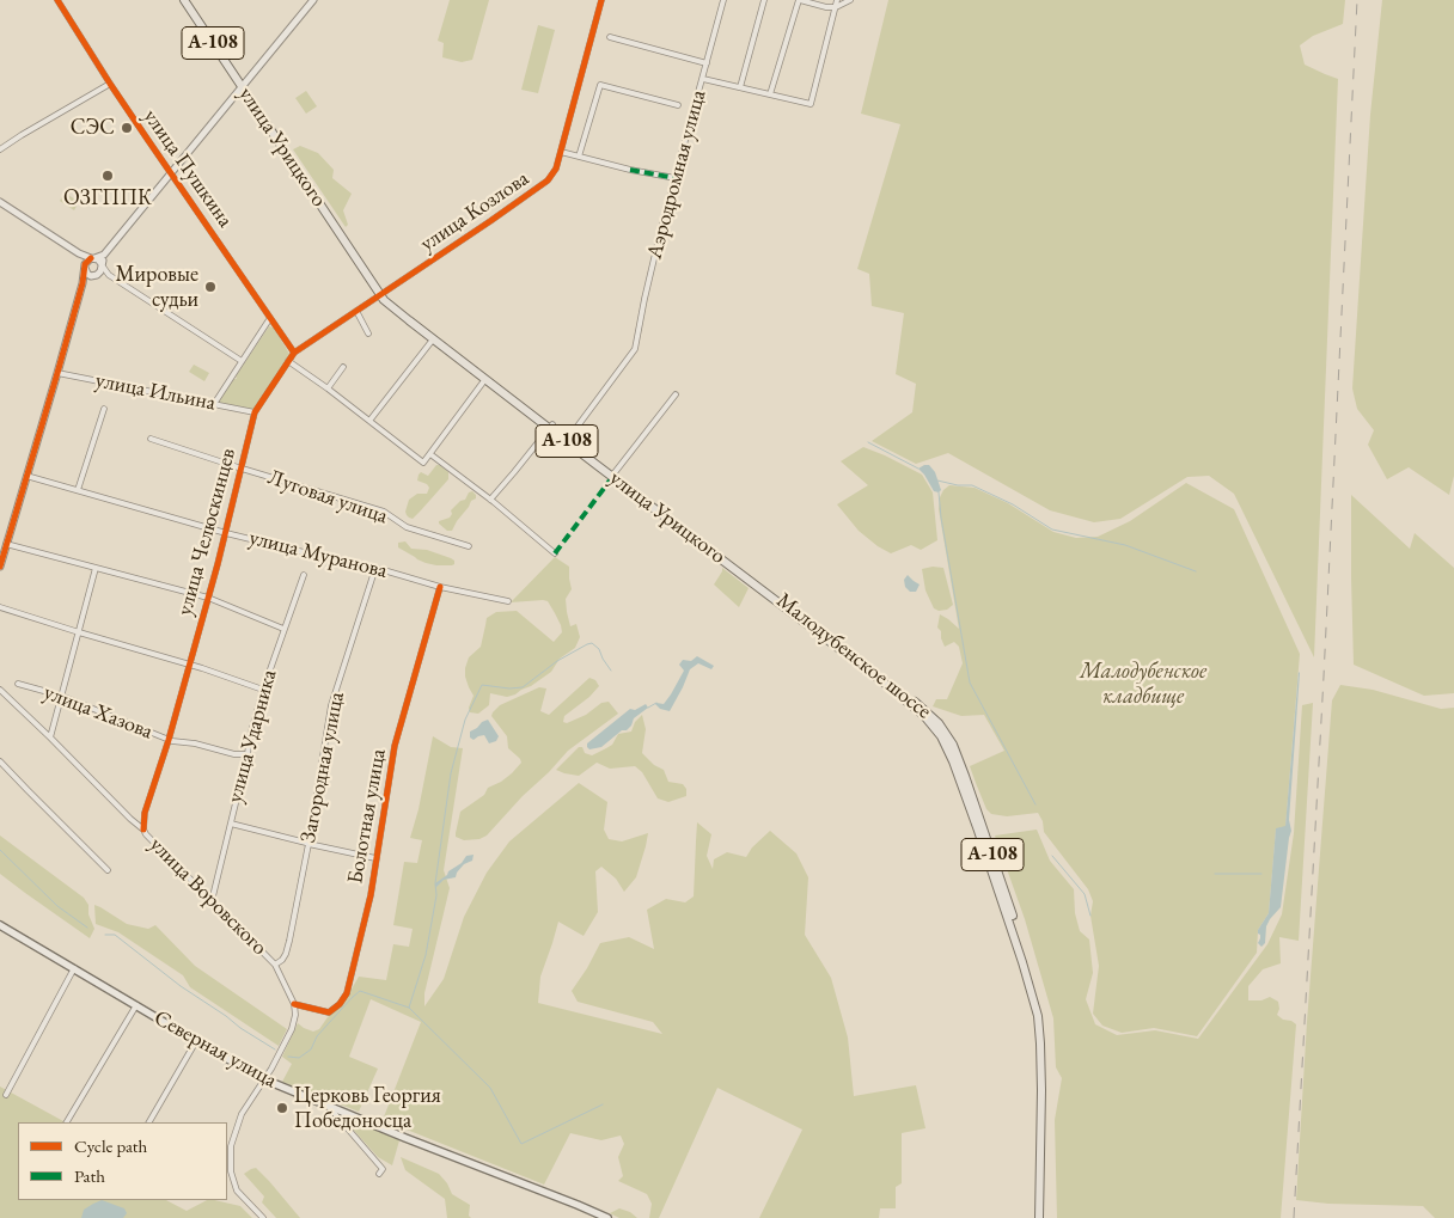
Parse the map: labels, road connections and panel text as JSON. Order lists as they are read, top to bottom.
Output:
{
  "streets": {
    "highway": ["А-108", "улица Урицкого", "Малодубенское шоссе"],
    "main road": ["Северная улица"],
    "street": [
      "улица Пушкина",
      "Аэродромная улица",
      "улица Козлова",
      "улица Ильина",
      "Луговая улица",
      "улица Челюскинцев",
      "улица Муранова",
      "улица Хазова",
      "улица Ударника",
      "Загородная улица",
      "Болотная улица",
      "улица Воровского"
    ]
  },
  "crossings": [
    ["улица Урицкого", "Аэродромная улица"],
    ["улица Урицкого", "улица Козлова"],
    ["улица Урицкого", "улица Челюскинцев"],
    ["улица Урицкого", "Малодубенское шоссе"],
    ["улица Пушкина", "улица Челюскинцев"],
    ["улица Козлова", "улица Челюскинцев"],
    ["улица Ильина", "улица Челюскинцев"],
    ["Луговая улица", "улица Челюскинцев"],
    ["улица Челюскинцев", "улица Муранова"],
    ["улица Челюскинцев", "улица Хазова"],
    ["улица Челюскинцев", "улица Воровского"],
    ["улица Муранова", "Загородная улица"],
    ["улица Муранова", "Болотная улица"],
    ["улица Хазова", "улица Ударника"],
    ["улица Ударника", "улица Воровского"],
    ["Загородная улица", "улица Воровского"],
    ["Болотная улица", "улица Воровского"]
  ],
  "parks": ["Малодубенское кладбище"],
  "places": [
    "СЭС",
    "ОЗГППК",
    "Мировые судьи",
    "Церковь Георгия Победоносца"
  ],
  "legend": ["Cycle path", "Path"]
}
